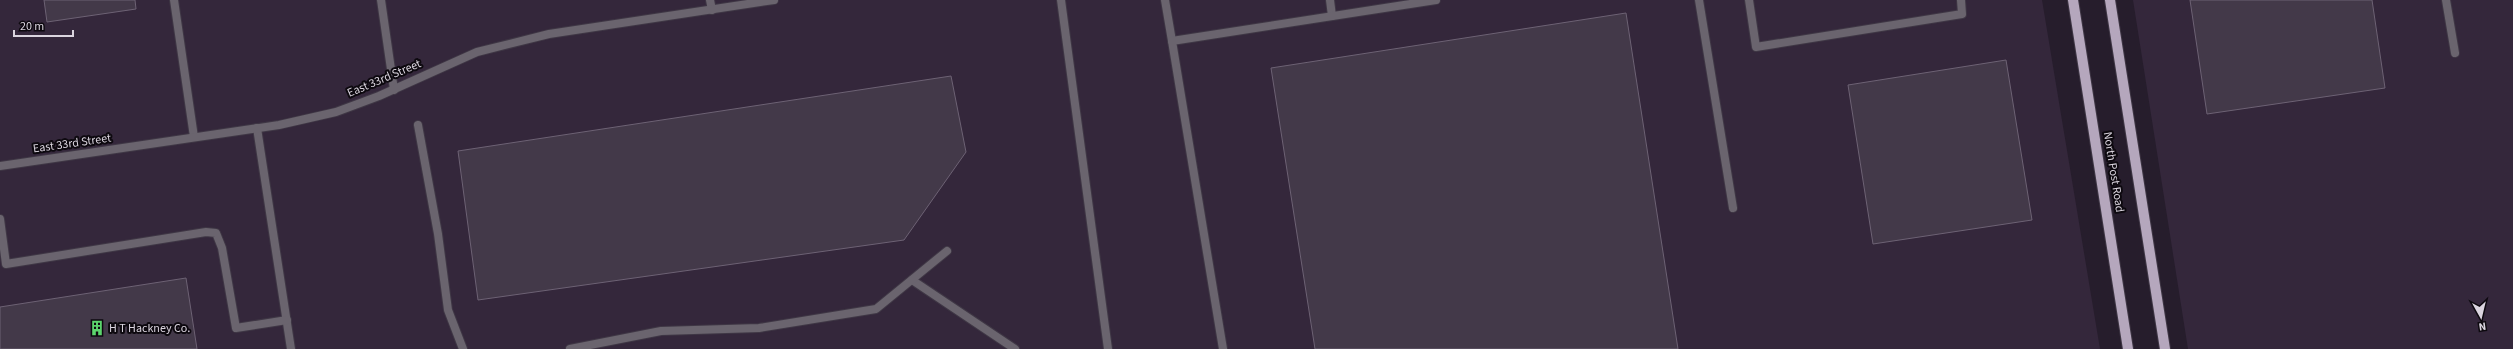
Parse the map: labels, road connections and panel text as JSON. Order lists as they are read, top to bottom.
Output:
{
  "streets": {
    "main road": ["North Post Road"],
    "street": ["East 33rd Street"]
  },
  "places": {
    "building": ["H T Hackney Co."]
  },
  "scale_bar": "20 m",
  "north": "bottom"
}
